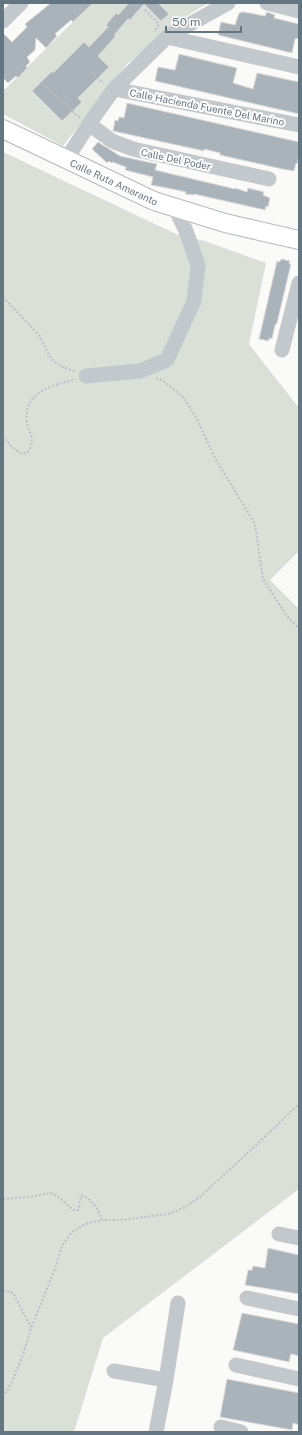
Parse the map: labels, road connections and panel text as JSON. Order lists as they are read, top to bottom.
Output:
{
  "streets": {
    "main road": ["Calle Ruta Amaranto"],
    "street": ["Calle Hacienda Fuente Del Marino", "Calle Del Poder"]
  },
  "scale_bar": "50 m"
}
